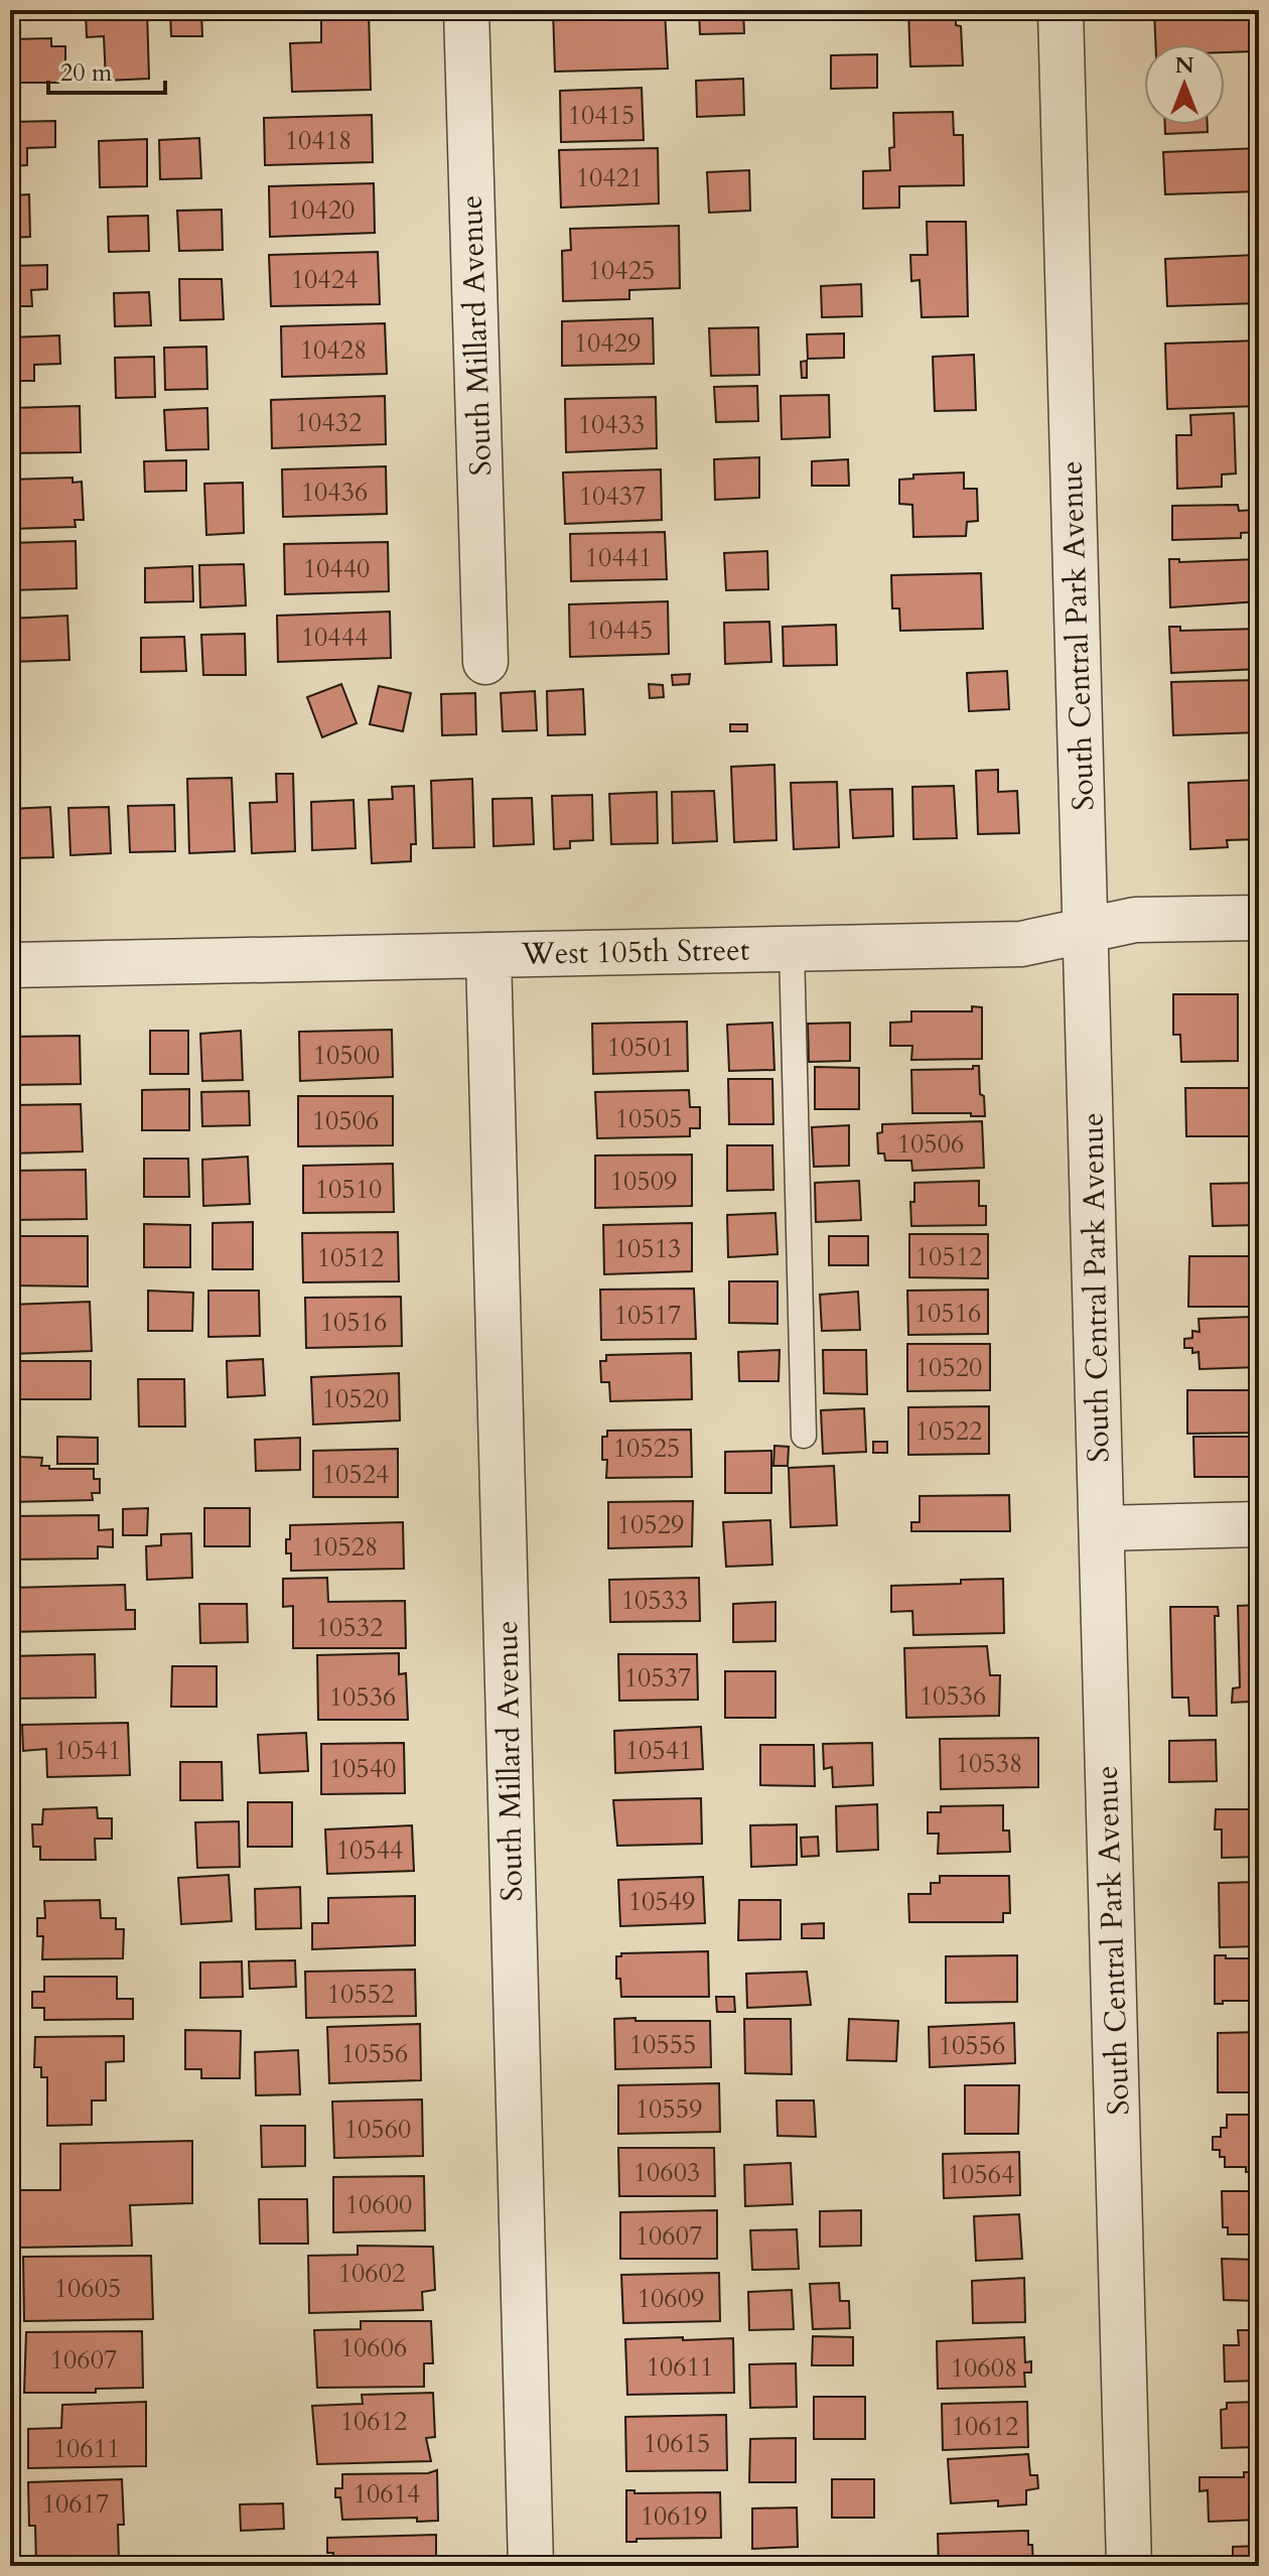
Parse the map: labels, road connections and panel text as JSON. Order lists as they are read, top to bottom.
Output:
{
  "streets": {
    "street": ["South Millard Avenue", "South Central Park Avenue", "West 105th Street"]
  },
  "crossings": [
    ["South Millard Avenue", "West 105th Street"],
    ["South Central Park Avenue", "West 105th Street"]
  ],
  "house_numbers": [
    "10415",
    "10418",
    "10421",
    "10420",
    "10425",
    "10424",
    "10429",
    "10428",
    "10432",
    "10433",
    "10436",
    "10437",
    "10441",
    "10440",
    "10445",
    "10444",
    "10501",
    "10500",
    "10505",
    "10506",
    "10506",
    "10509",
    "10510",
    "10513",
    "10512",
    "10512",
    "10516",
    "10517",
    "10516",
    "10520",
    "10520",
    "10522",
    "10525",
    "10524",
    "10529",
    "10528",
    "10533",
    "10532",
    "10537",
    "10536",
    "10536",
    "10541",
    "10541",
    "10538",
    "10540",
    "10544",
    "10549",
    "10552",
    "10555",
    "10556",
    "10556",
    "10559",
    "10560",
    "10603",
    "10564",
    "10600",
    "10607",
    "10602",
    "10605",
    "10609",
    "10606",
    "10607",
    "10611",
    "10608",
    "10612",
    "10612",
    "10615",
    "10611",
    "10614",
    "10617",
    "10619"
  ],
  "scale_bar": "20 m",
  "north": "top"
}
